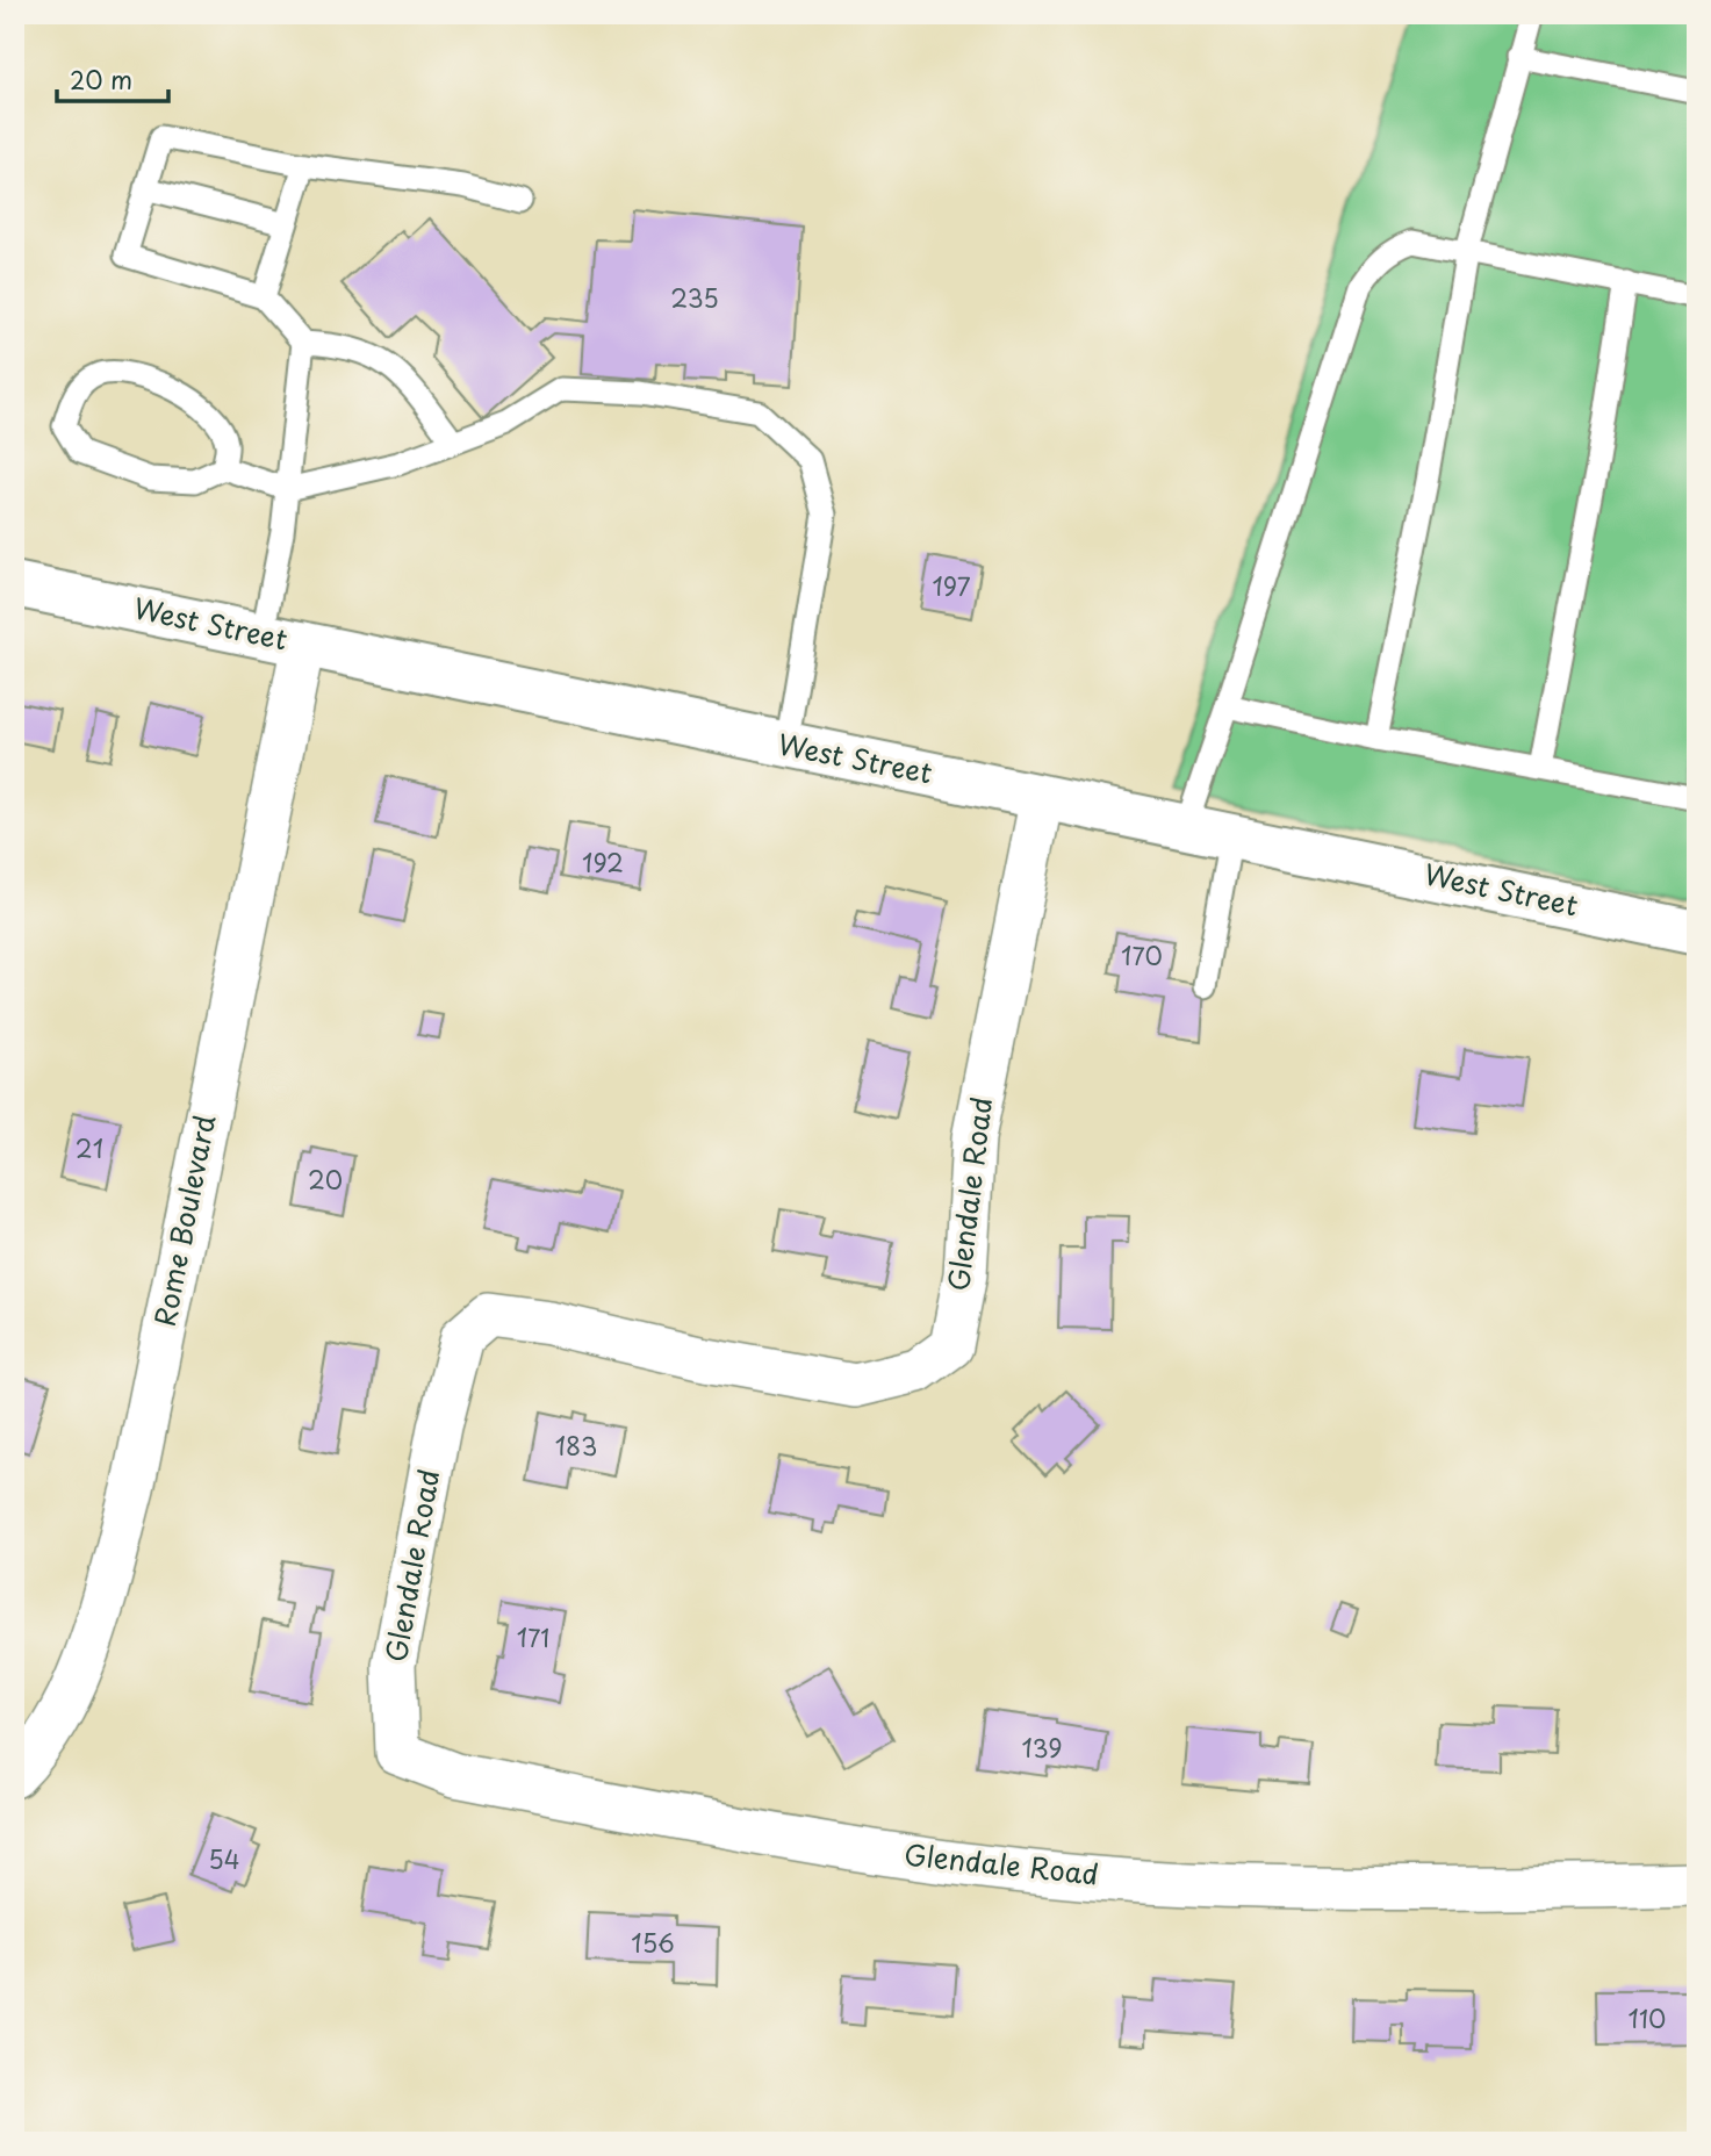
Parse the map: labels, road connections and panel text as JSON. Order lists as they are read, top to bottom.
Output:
{
  "streets": {
    "main road": ["West Street"],
    "street": ["Glendale Road", "Rome Boulevard"]
  },
  "crossings": [
    ["West Street", "Glendale Road"],
    ["West Street", "Rome Boulevard"]
  ],
  "house_numbers": [
    "235",
    "197",
    "192",
    "170",
    "21",
    "20",
    "183",
    "171",
    "139",
    "54",
    "156",
    "110"
  ],
  "scale_bar": "20 m"
}
